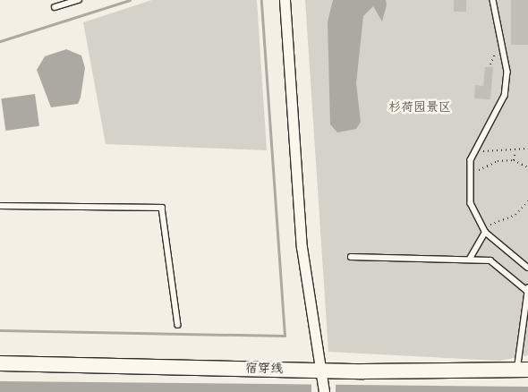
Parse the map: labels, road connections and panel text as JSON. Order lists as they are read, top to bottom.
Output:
{
  "streets": {
    "main road": ["宿穿线"]
  },
  "parks": ["杉荷园景区"]
}
